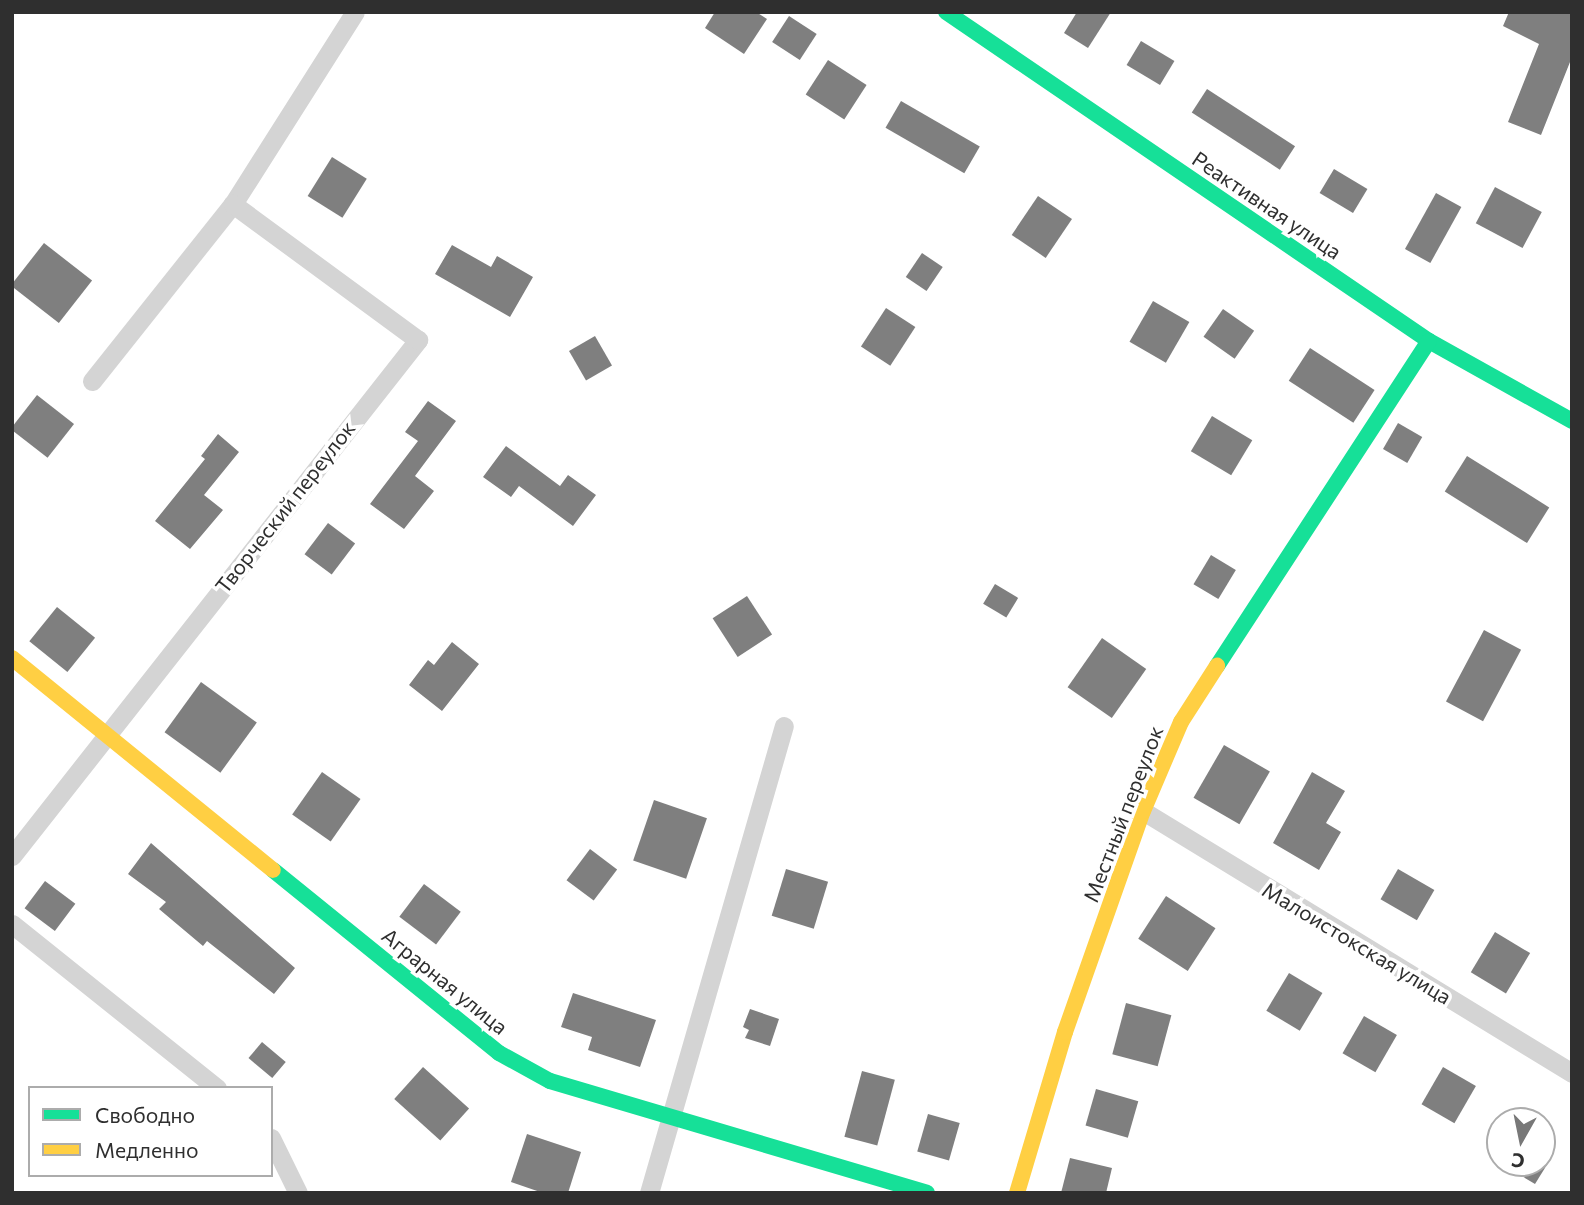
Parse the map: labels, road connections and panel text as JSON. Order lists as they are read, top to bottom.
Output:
{
  "streets": {
    "street": [
      "Реактивная улица",
      "Творческий переулок",
      "Местный переулок",
      "Малоистокская улица",
      "Аграрная улица"
    ]
  },
  "crossings": [
    ["Реактивная улица", "Местный переулок"],
    ["Творческий переулок", "Аграрная улица"],
    ["Местный переулок", "Малоистокская улица"]
  ],
  "legend": ["Свободно", "Медленно"],
  "north": "bottom"
}
